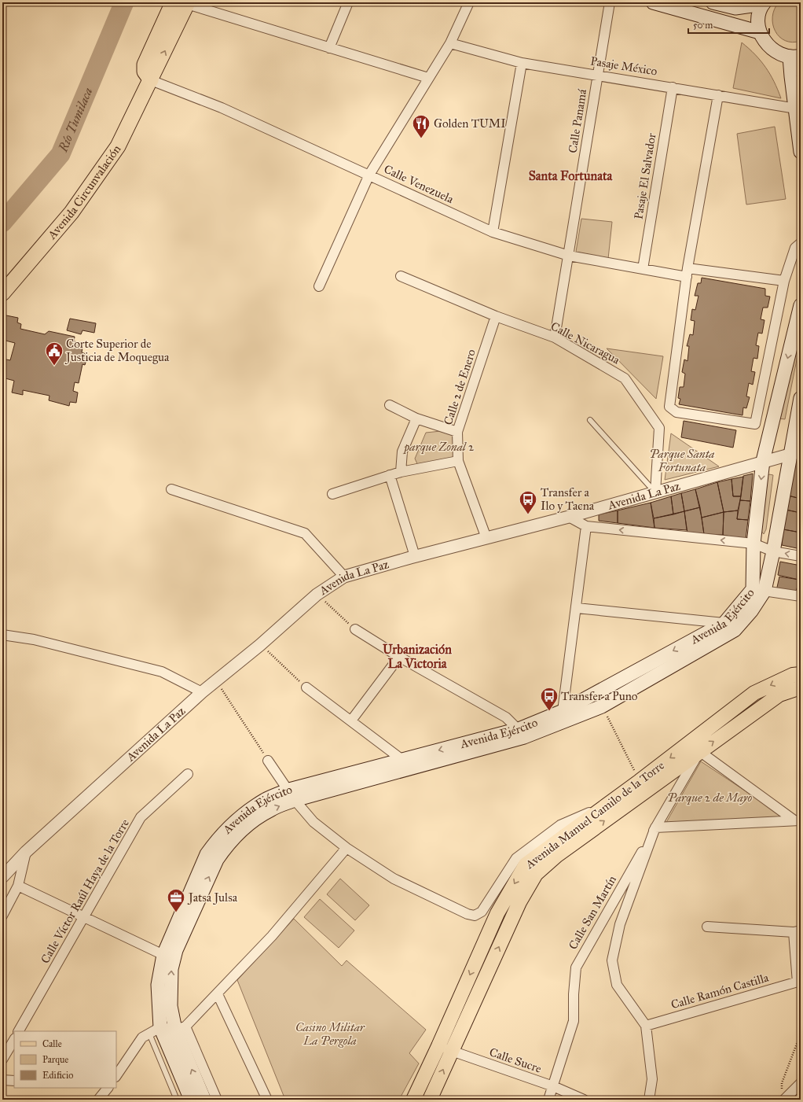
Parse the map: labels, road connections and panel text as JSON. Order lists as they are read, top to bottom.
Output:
{
  "streets": {
    "highway": ["Avenida Circunvalación"],
    "main road": ["Avenida Ejército", "Avenida Manuel Camilo de la Torre"],
    "street": [
      "Pasaje México",
      "Calle Panamá",
      "Pasaje El Salvador",
      "Calle Venezuela",
      "Calle Nicaragua",
      "Calle 2 de Enero",
      "Avenida La Paz",
      "Calle Víctor Raúl Haya de la Torre",
      "Calle San Martín",
      "Calle Ramón Castilla",
      "Calle Sucre"
    ]
  },
  "crossings": [
    ["Pasaje México", "Calle Panamá"],
    ["Pasaje México", "Pasaje El Salvador"],
    ["Calle Panamá", "Calle Venezuela"],
    ["Calle Panamá", "Calle Nicaragua"],
    ["Pasaje El Salvador", "Calle Venezuela"],
    ["Calle Venezuela", "Avenida Circunvalación"],
    ["Calle Nicaragua", "Calle 2 de Enero"],
    ["Calle Nicaragua", "Avenida La Paz"],
    ["Calle 2 de Enero", "Avenida La Paz"],
    ["Avenida La Paz", "Avenida Ejército"],
    ["Avenida Manuel Camilo de la Torre", "Calle San Martín"],
    ["Avenida Manuel Camilo de la Torre", "Calle Sucre"],
    ["Calle San Martín", "Calle Sucre"]
  ],
  "districts": ["Santa Fortunata", "Urbanización La Victoria"],
  "water": ["Río Tumilaca"],
  "parks": [
    "parque Zonal 2",
    "Parque Santa Fortunata",
    "Parque 2 de Mayo",
    "Casino Militar La Pergola"
  ],
  "places": {
    "restaurant": ["Golden TUMI"],
    "public building": ["Corte Superior de Justicia de Moquegua"],
    "bus stop": ["Transfer a Ilo y Tacna", "Transfer a Puno"],
    "office": ["Jatsa Julsa"]
  },
  "legend": ["Calle", "Parque", "Edificio"],
  "scale_bar": "50 m"
}
